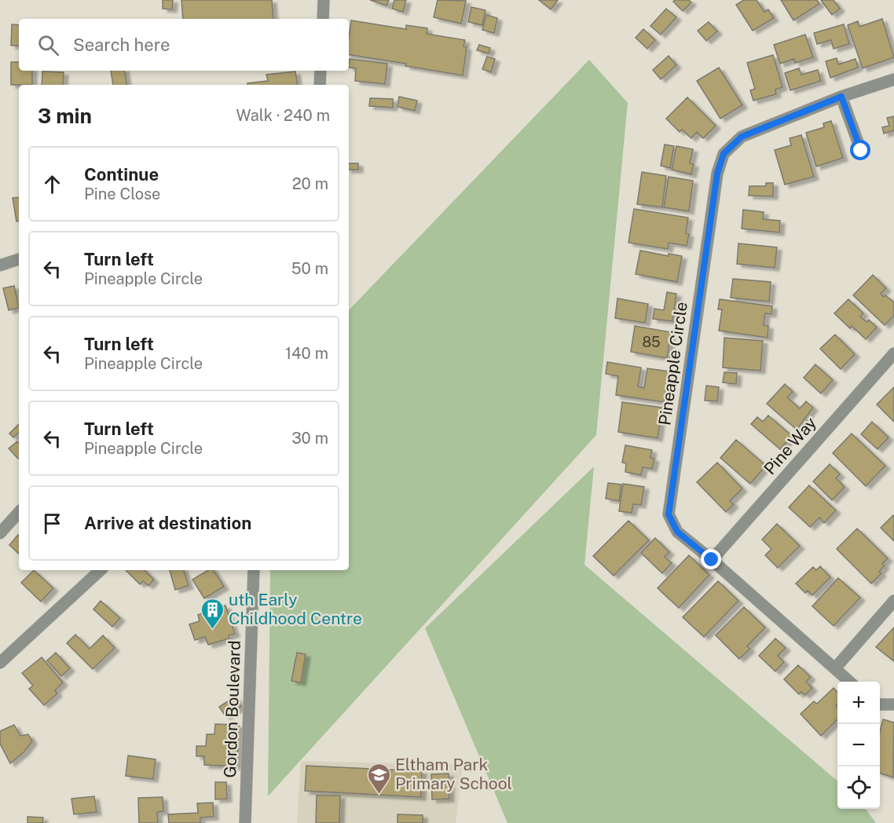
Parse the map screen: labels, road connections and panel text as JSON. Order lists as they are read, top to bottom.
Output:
{
  "streets": {
    "street": ["Pineapple Circle", "Pine Way", "Gordon Boulevard"]
  },
  "crossings": [
    ["Pineapple Circle", "Pine Way"]
  ],
  "places": {
    "building": ["uth Early Childhood Centre"],
    "school or university": ["Eltham Park Primary School"]
  },
  "house_numbers": ["85"],
  "page": {
    "search": "Search here",
    "heading": ["3 min", "Walk · 240 m"],
    "list": [
      ["Continue", "Pine Close", "20 m"],
      ["Turn left", "Pineapple Circle", "50 m"],
      ["Turn left", "Pineapple Circle", "140 m"],
      ["Turn left", "Pineapple Circle", "30 m"],
      "Arrive at destination"
    ],
    "map_buttons": ["+", "−"]
  }
}
